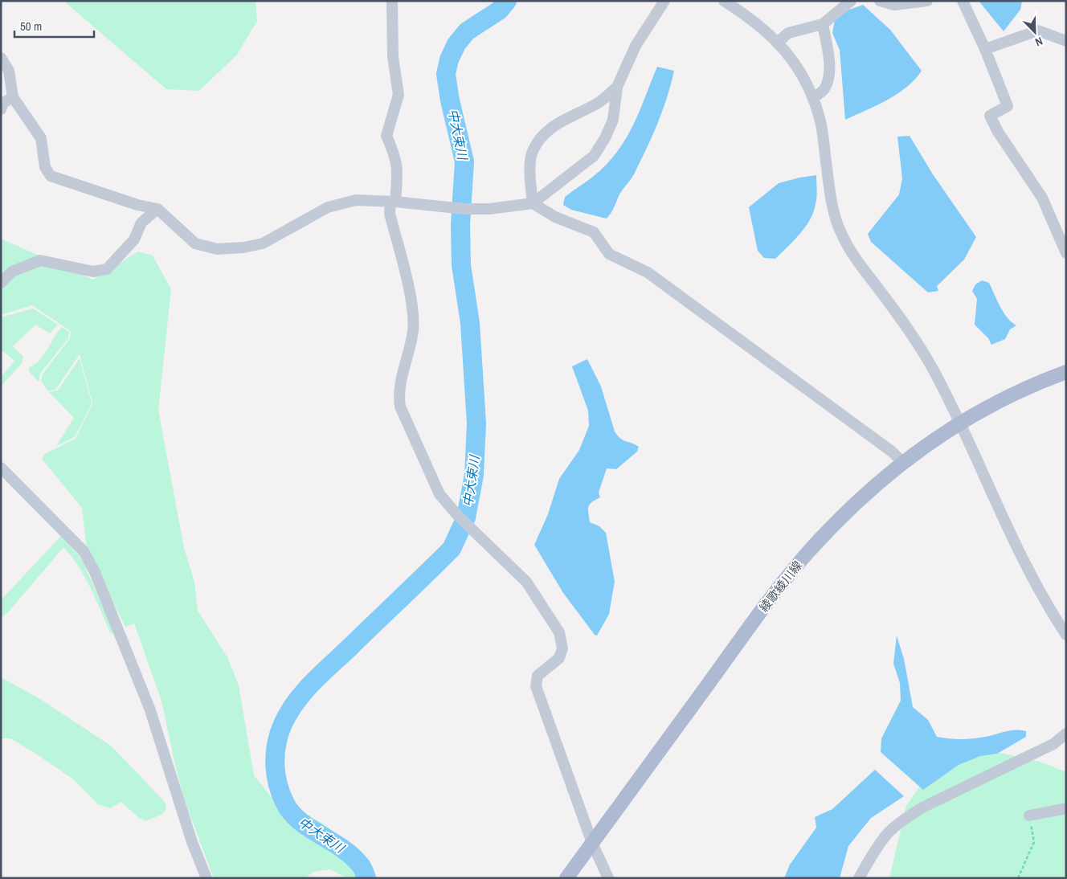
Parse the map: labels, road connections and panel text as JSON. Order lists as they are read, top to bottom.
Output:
{
  "streets": {
    "main road": ["綾歌綾川線"]
  },
  "water": ["中大束川"],
  "scale_bar": "50 m",
  "north": "bottom right"
}
